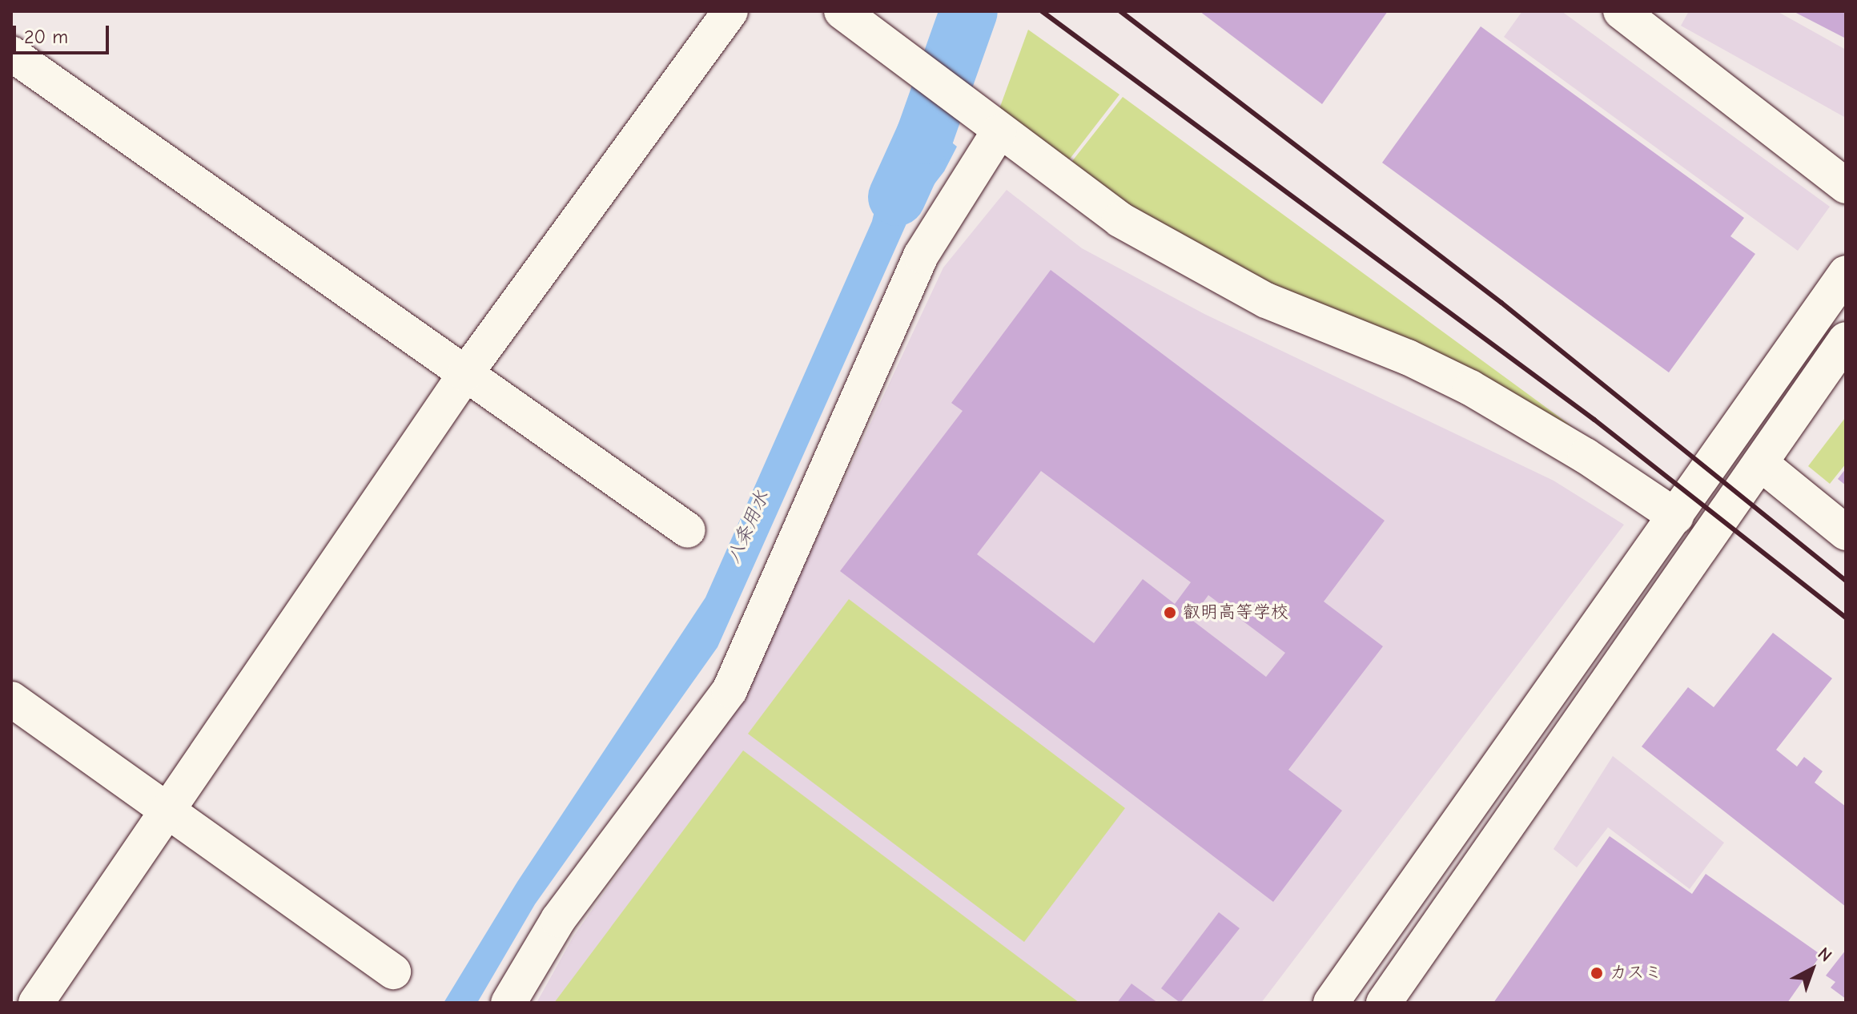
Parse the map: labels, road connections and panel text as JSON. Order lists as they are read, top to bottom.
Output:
{
  "water": ["八条用水"],
  "places": ["叡明高等学校", "カスミ"],
  "scale_bar": "20 m",
  "north": "top right"
}
